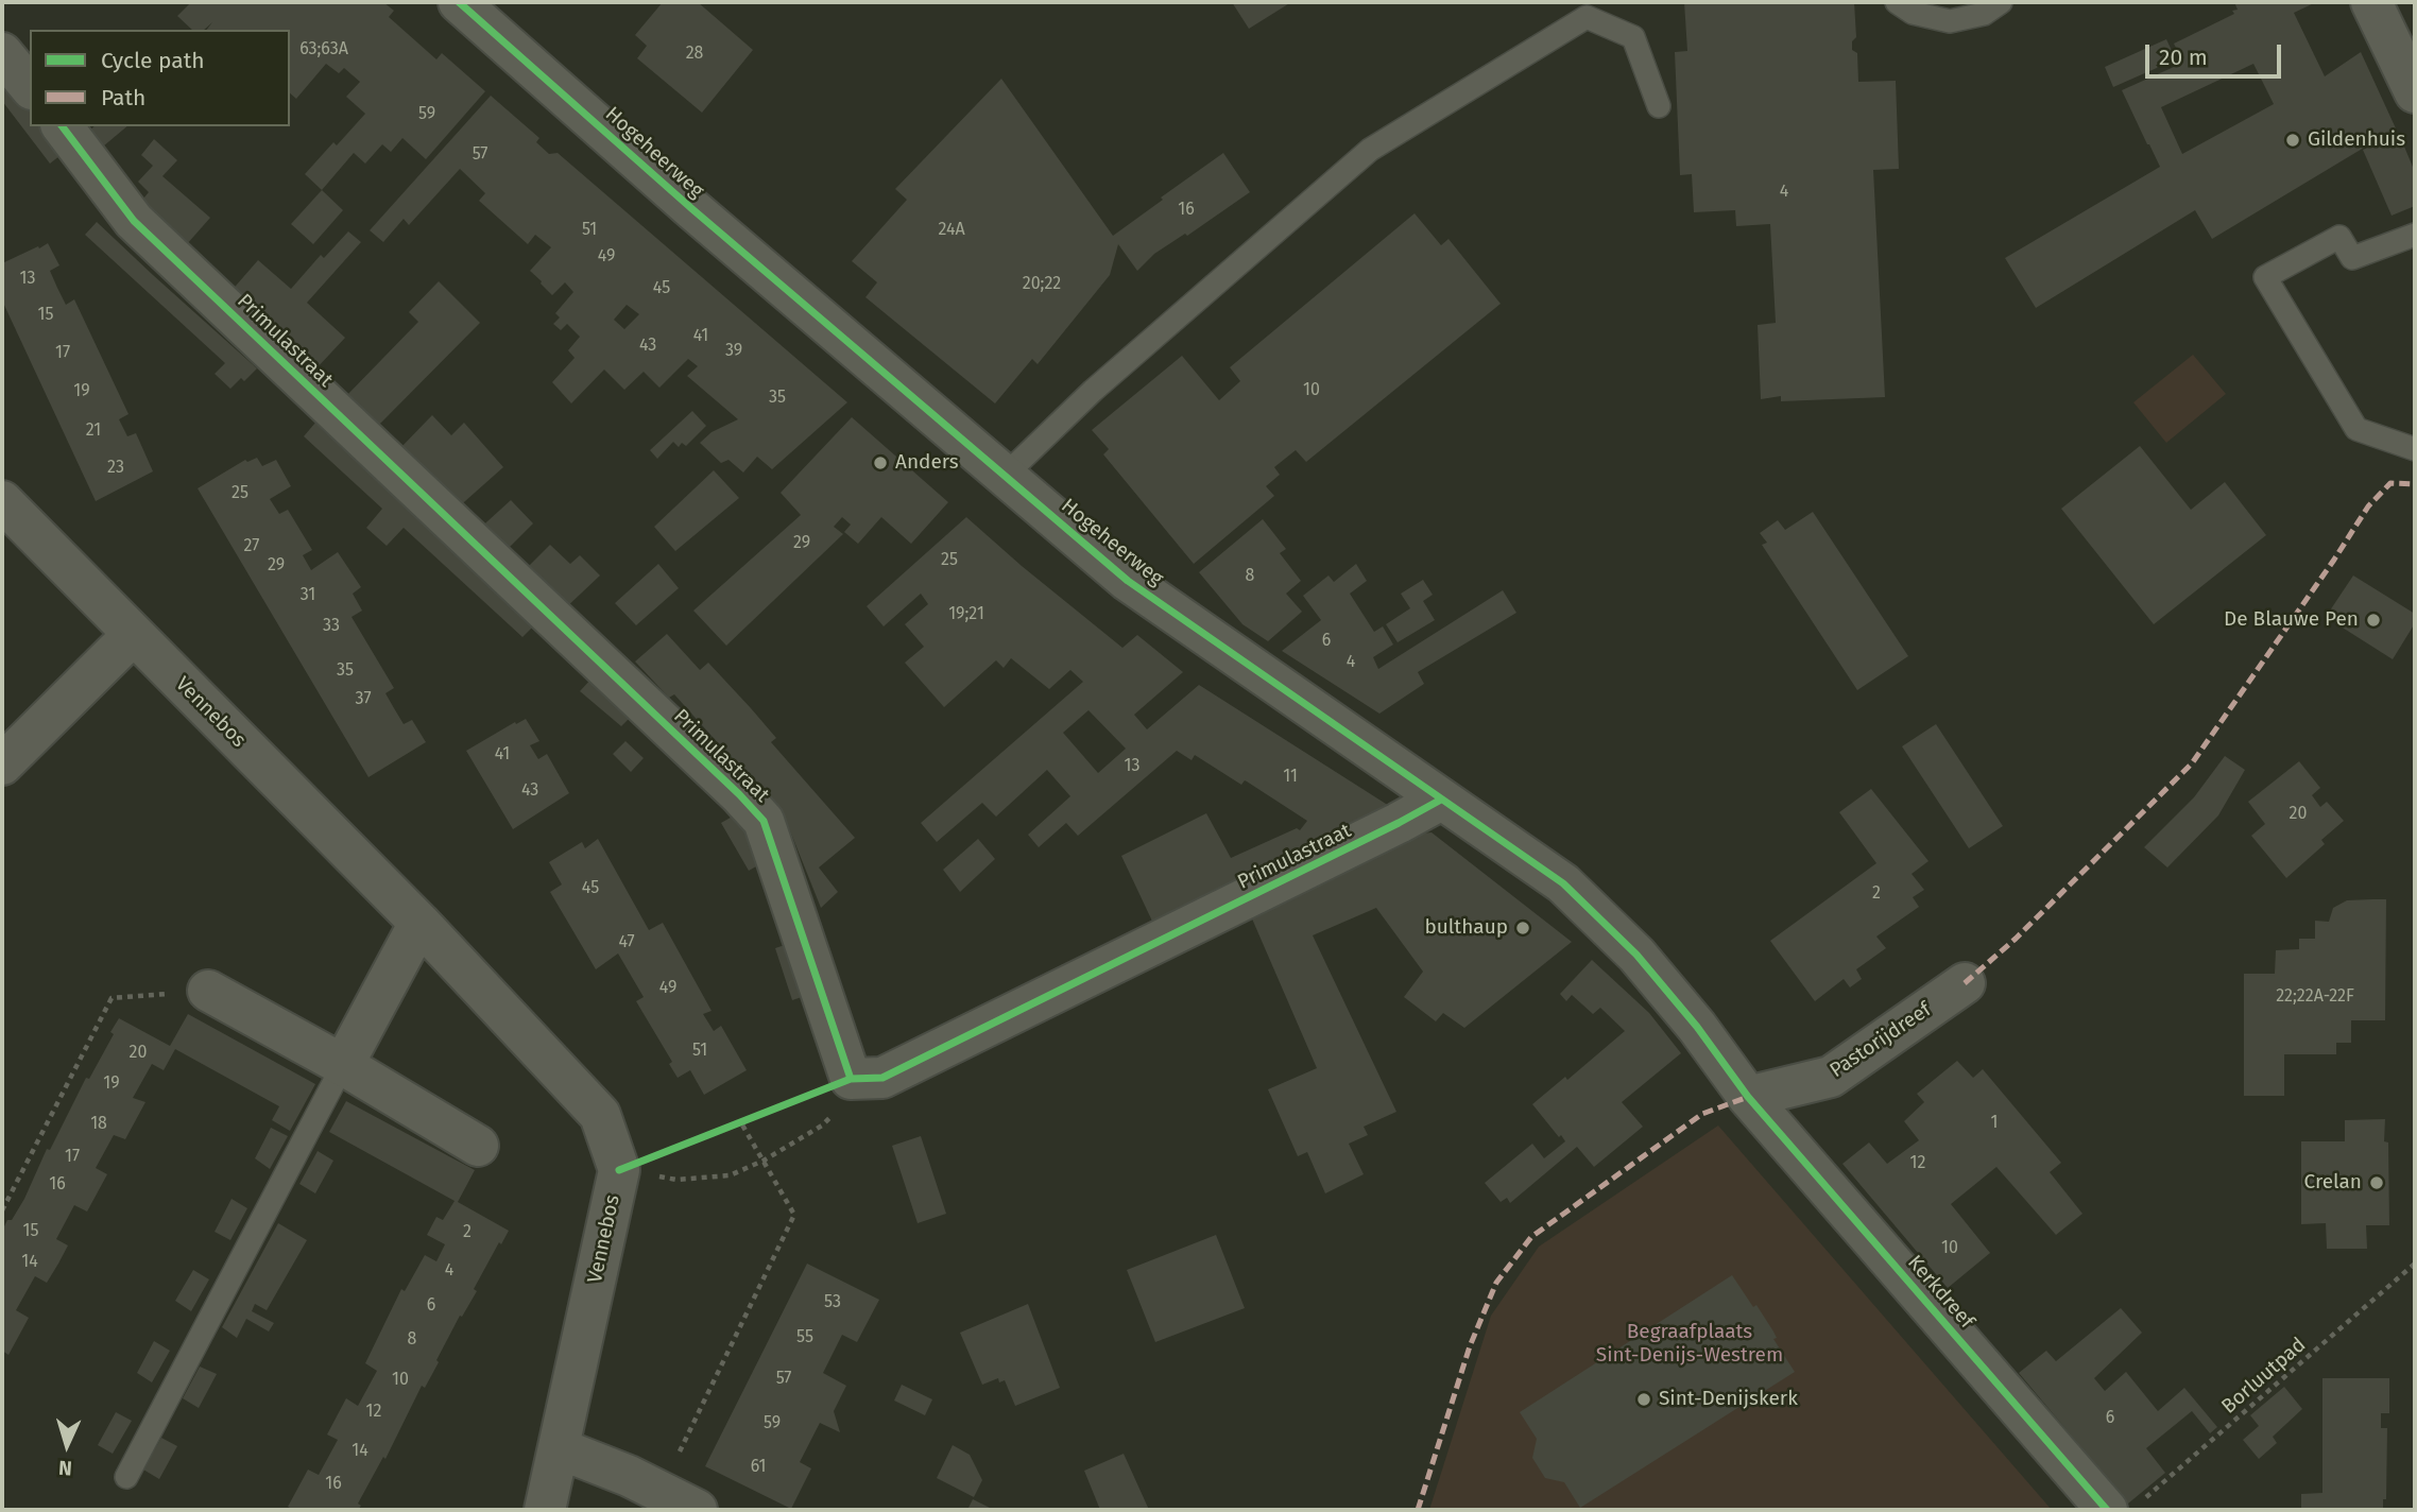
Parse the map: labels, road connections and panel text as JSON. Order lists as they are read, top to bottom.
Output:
{
  "streets": {
    "street": [
      "Hogeheerweg",
      "Primulastraat",
      "Vennebos",
      "Pastorijdreef",
      "Kerkdreef"
    ],
    "path": ["Borluutpad"]
  },
  "crossings": [
    ["Hogeheerweg", "Primulastraat"],
    ["Hogeheerweg", "Pastorijdreef"],
    ["Hogeheerweg", "Kerkdreef"],
    ["Pastorijdreef", "Kerkdreef"],
    ["Kerkdreef", "Borluutpad"]
  ],
  "parks": ["Begraafplaats Sint-Denijs-Westrem"],
  "places": [
    "Gildenhuis",
    "Anders",
    "De Blauwe Pen",
    "bulthaup",
    "Crelan",
    "Sint-Denijskerk"
  ],
  "house_numbers": [
    "63;63A",
    "28",
    "59",
    "57",
    "4",
    "16",
    "51",
    "24A",
    "49",
    "13",
    "20;22",
    "45",
    "15",
    "41",
    "43",
    "39",
    "17",
    "10",
    "19",
    "35",
    "21",
    "23",
    "25",
    "29",
    "27",
    "25",
    "29",
    "8",
    "31",
    "19;21",
    "33",
    "6",
    "4",
    "35",
    "37",
    "41",
    "13",
    "11",
    "43",
    "20",
    "45",
    "2",
    "47",
    "49",
    "22;22A-22F",
    "51",
    "20",
    "19",
    "1",
    "18",
    "17",
    "12",
    "16",
    "15",
    "2",
    "10",
    "14",
    "4",
    "53",
    "6",
    "55",
    "8",
    "57",
    "10",
    "12",
    "6",
    "59",
    "14",
    "61",
    "16"
  ],
  "legend": ["Cycle path", "Path"],
  "scale_bar": "20 m",
  "north": "bottom"
}
